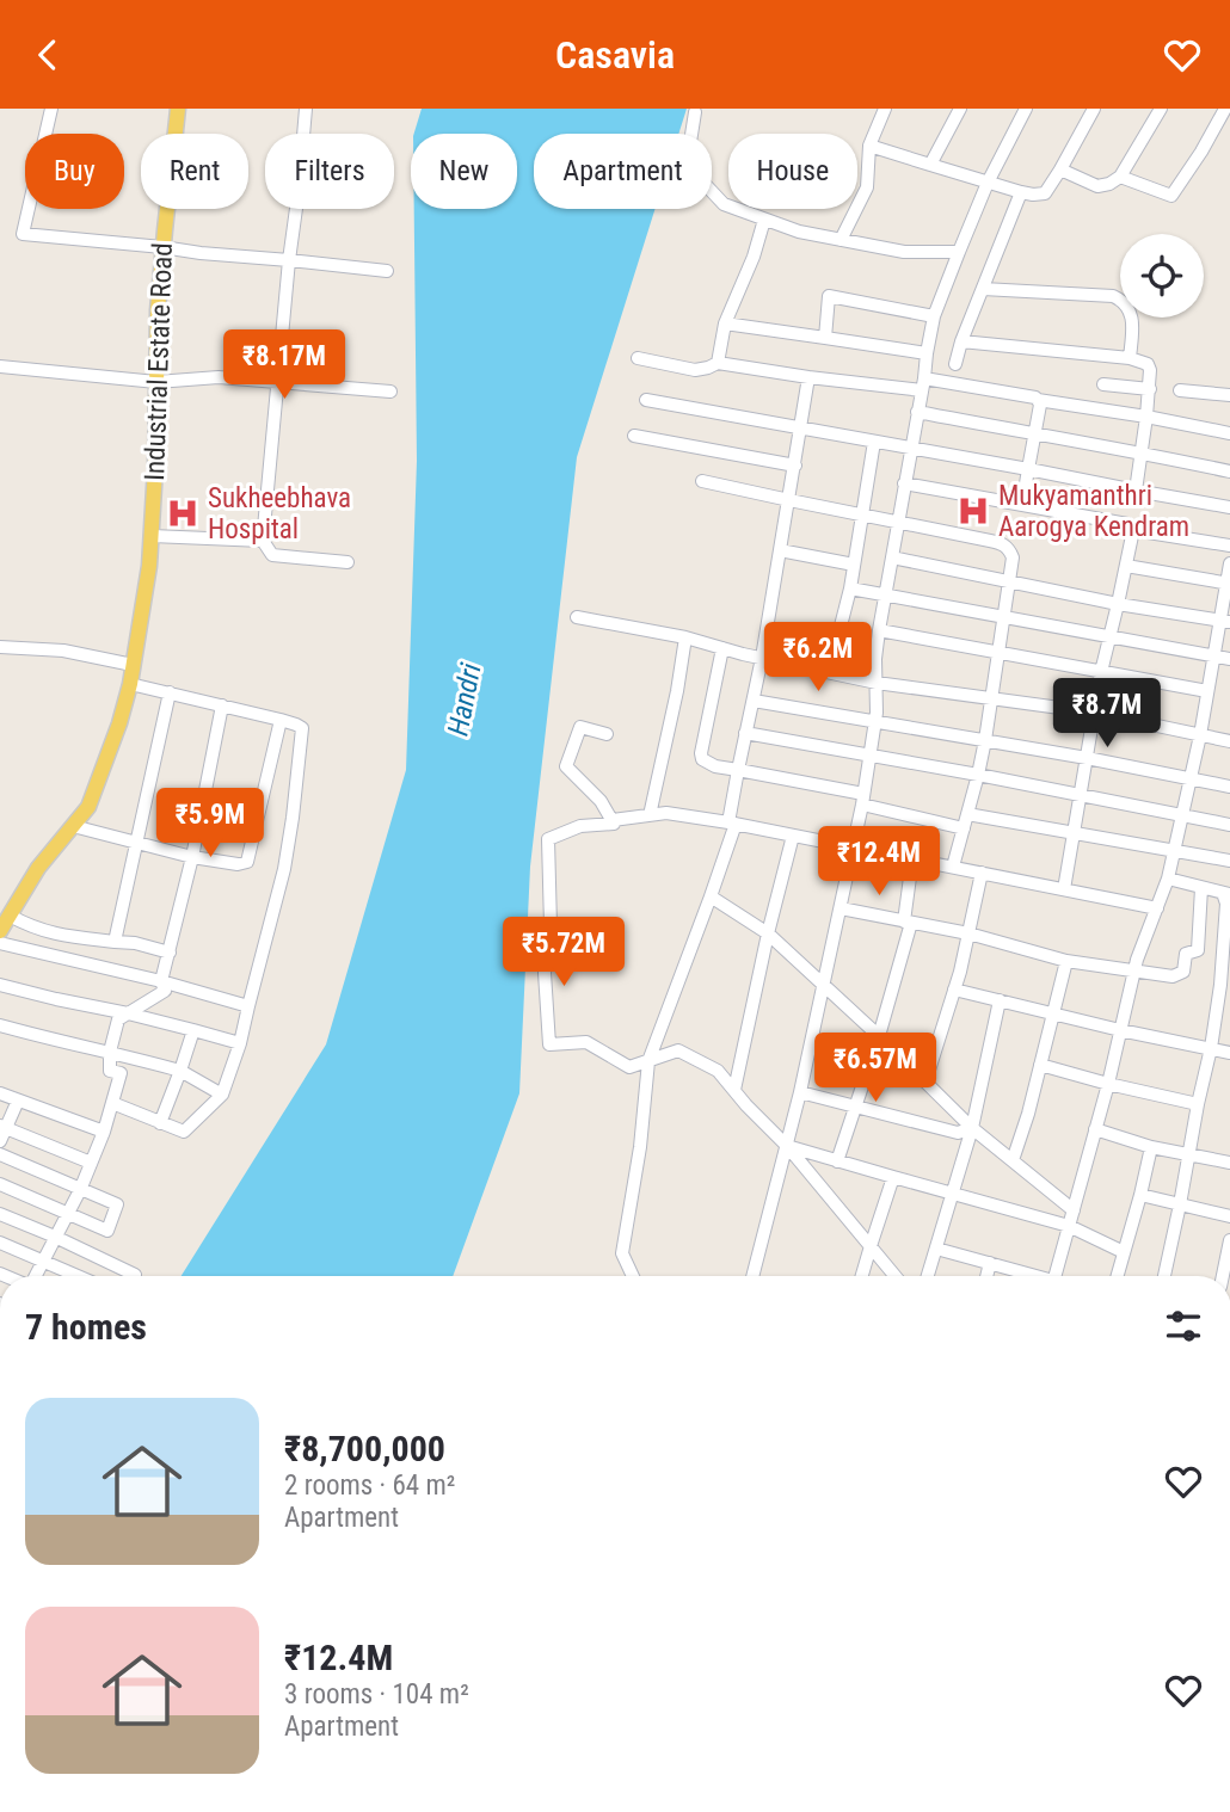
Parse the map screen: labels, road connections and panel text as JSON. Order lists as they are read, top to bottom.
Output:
{
  "streets": {
    "main road": ["Industrial Estate Road"]
  },
  "water": ["Handri"],
  "places": {
    "hospital": ["Mukyamanthri Aarogya Kendram", "Sukheebhava Hospital"]
  },
  "page": {
    "header": "Casavia",
    "chip": [
      "Buy",
      "Rent",
      "Filters",
      "New",
      "Apartment",
      "House"
    ],
    "price": [
      "₹8.17M",
      "₹6.2M",
      "₹8.7M",
      "₹5.9M",
      "₹12.4M",
      "₹5.72M",
      "₹6.57M"
    ],
    "heading": "7 homes",
    "list": [
      {
        "name": "₹8,700,000",
        "note": "2 rooms · 64 m² · Apartment"
      },
      {
        "name": "₹12.4M",
        "note": "3 rooms · 104 m² · Apartment"
      }
    ]
  }
}
